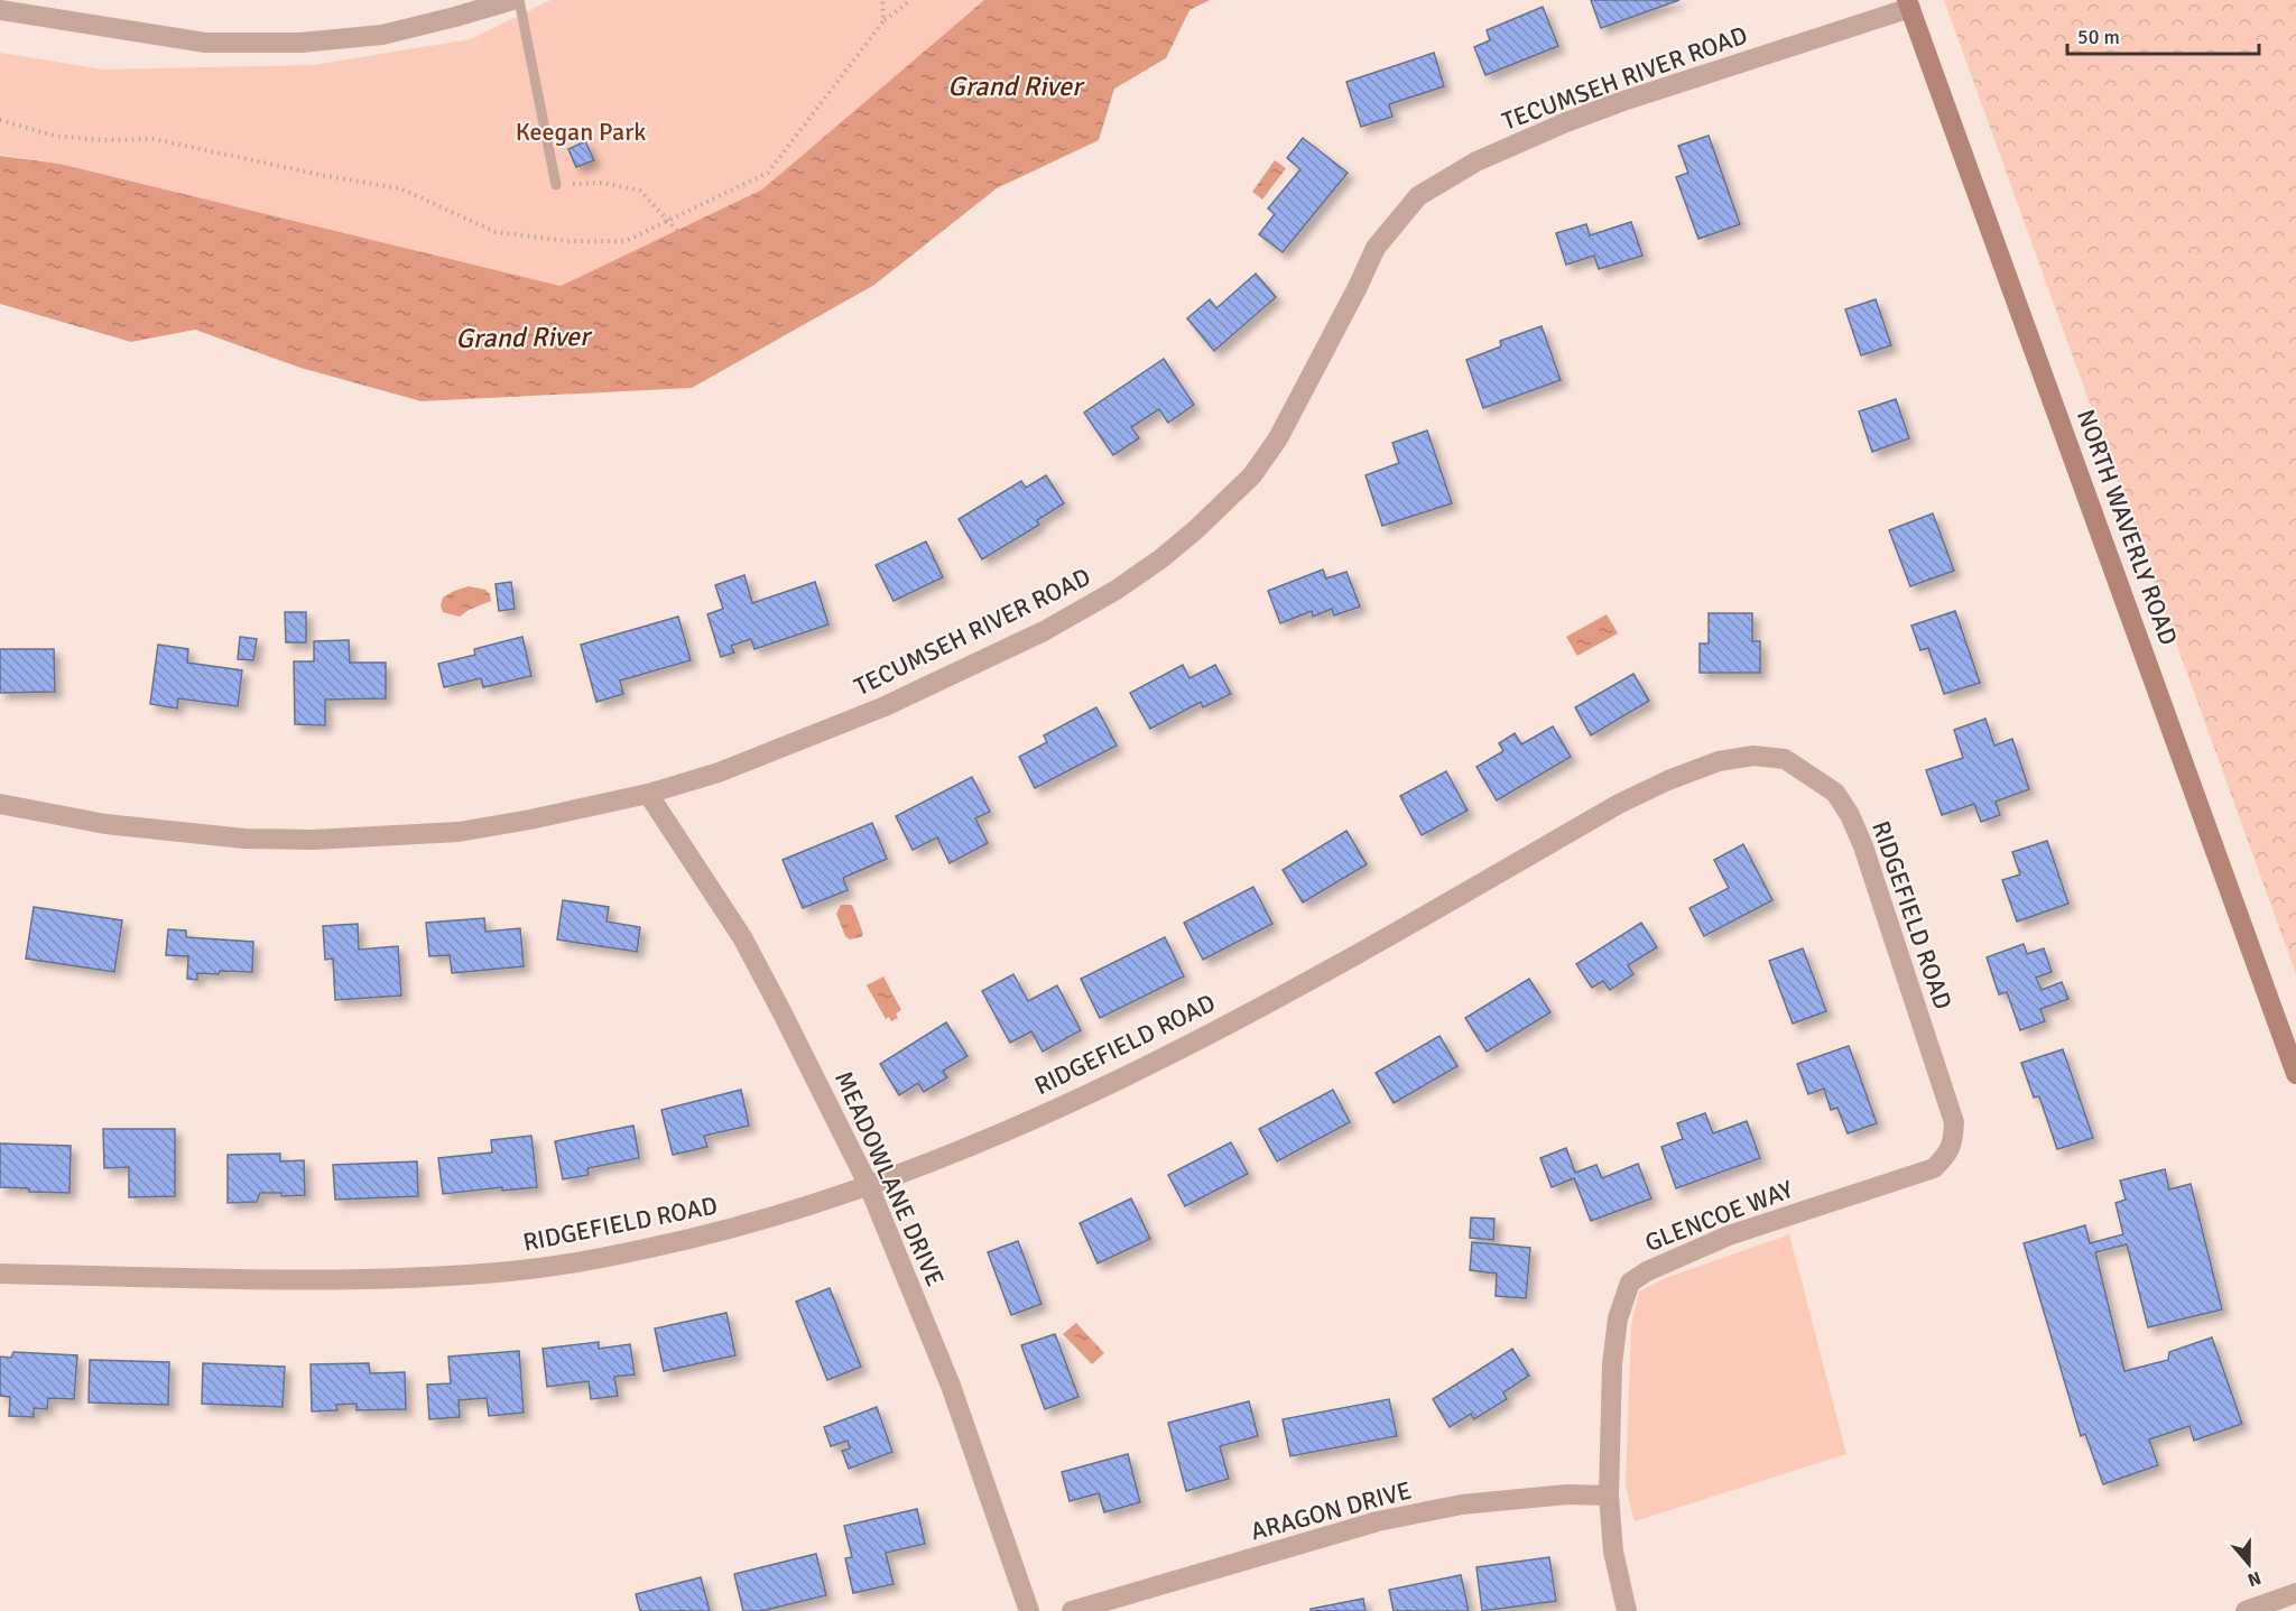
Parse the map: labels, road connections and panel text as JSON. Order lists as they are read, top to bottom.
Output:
{
  "streets": {
    "main road": ["NORTH WAVERLY ROAD"],
    "street": [
      "TECUMSEH RIVER ROAD",
      "RIDGEFIELD ROAD",
      "MEADOWLANE DRIVE",
      "GLENCOE WAY",
      "ARAGON DRIVE"
    ]
  },
  "crossings": [
    ["TECUMSEH RIVER ROAD", "NORTH WAVERLY ROAD"],
    ["TECUMSEH RIVER ROAD", "MEADOWLANE DRIVE"],
    ["RIDGEFIELD ROAD", "MEADOWLANE DRIVE"],
    ["RIDGEFIELD ROAD", "GLENCOE WAY"],
    ["GLENCOE WAY", "ARAGON DRIVE"]
  ],
  "water": ["Grand River"],
  "parks": ["Keegan Park"],
  "scale_bar": "50 m",
  "north": "bottom"
}
